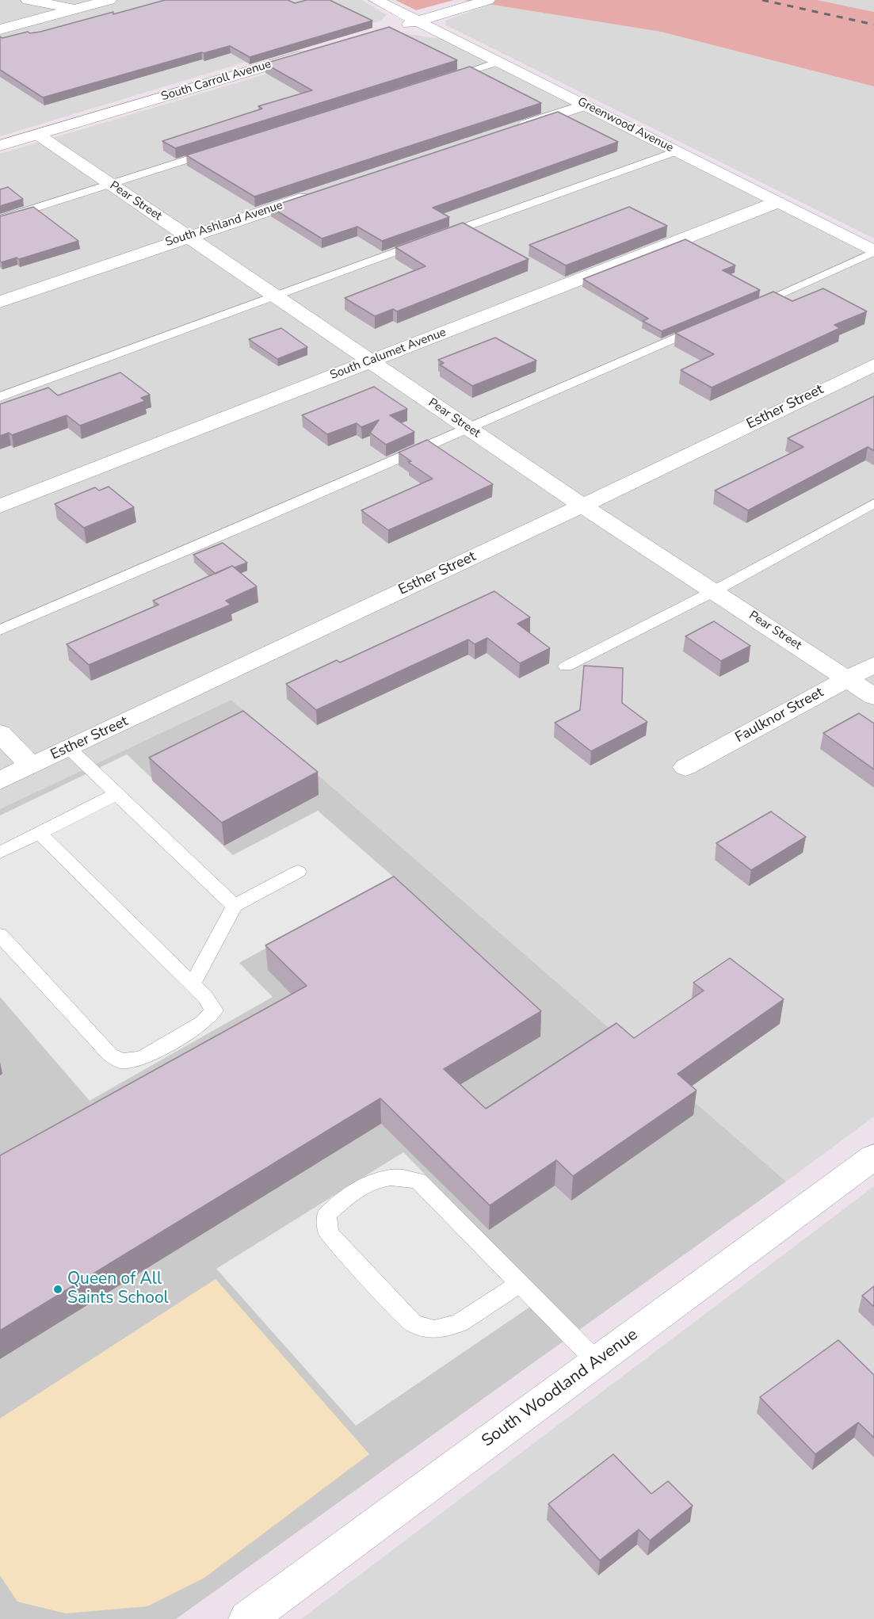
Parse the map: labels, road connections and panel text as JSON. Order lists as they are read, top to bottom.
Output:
{
  "streets": {
    "street": [
      "South Carroll Avenue",
      "Greenwood Avenue",
      "Pear Street",
      "South Ashland Avenue",
      "South Calumet Avenue",
      "Esther Street",
      "Faulknor Street",
      "South Woodland Avenue"
    ]
  },
  "crossings": [
    ["South Carroll Avenue", "Pear Street"],
    ["Greenwood Avenue", "South Calumet Avenue"],
    ["Pear Street", "South Ashland Avenue"],
    ["Pear Street", "South Calumet Avenue"],
    ["Pear Street", "Esther Street"],
    ["Pear Street", "Faulknor Street"]
  ],
  "places": ["Queen of All Saints School"]
}
